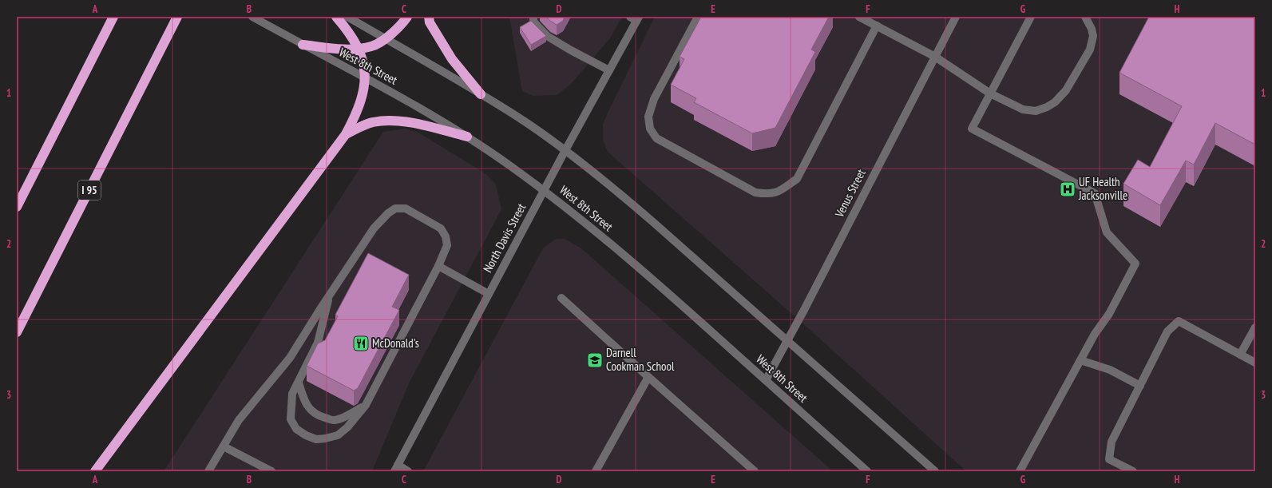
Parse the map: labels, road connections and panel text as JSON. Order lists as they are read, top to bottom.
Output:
{
  "streets": {
    "highway": ["I 95"],
    "street": ["West 8th Street", "Venus Street", "North Davis Street"]
  },
  "crossings": [
    ["West 8th Street", "Venus Street"],
    ["West 8th Street", "North Davis Street"]
  ],
  "places": {
    "hospital": ["UF Health Jacksonville"],
    "restaurant": ["McDonald's"],
    "school or university": ["Darnell Cookman School"]
  },
  "grid": {
    "columns": [
      "A",
      "B",
      "C",
      "D",
      "E",
      "F",
      "G",
      "H"
    ],
    "rows": ["1", "2", "3"]
  }
}
